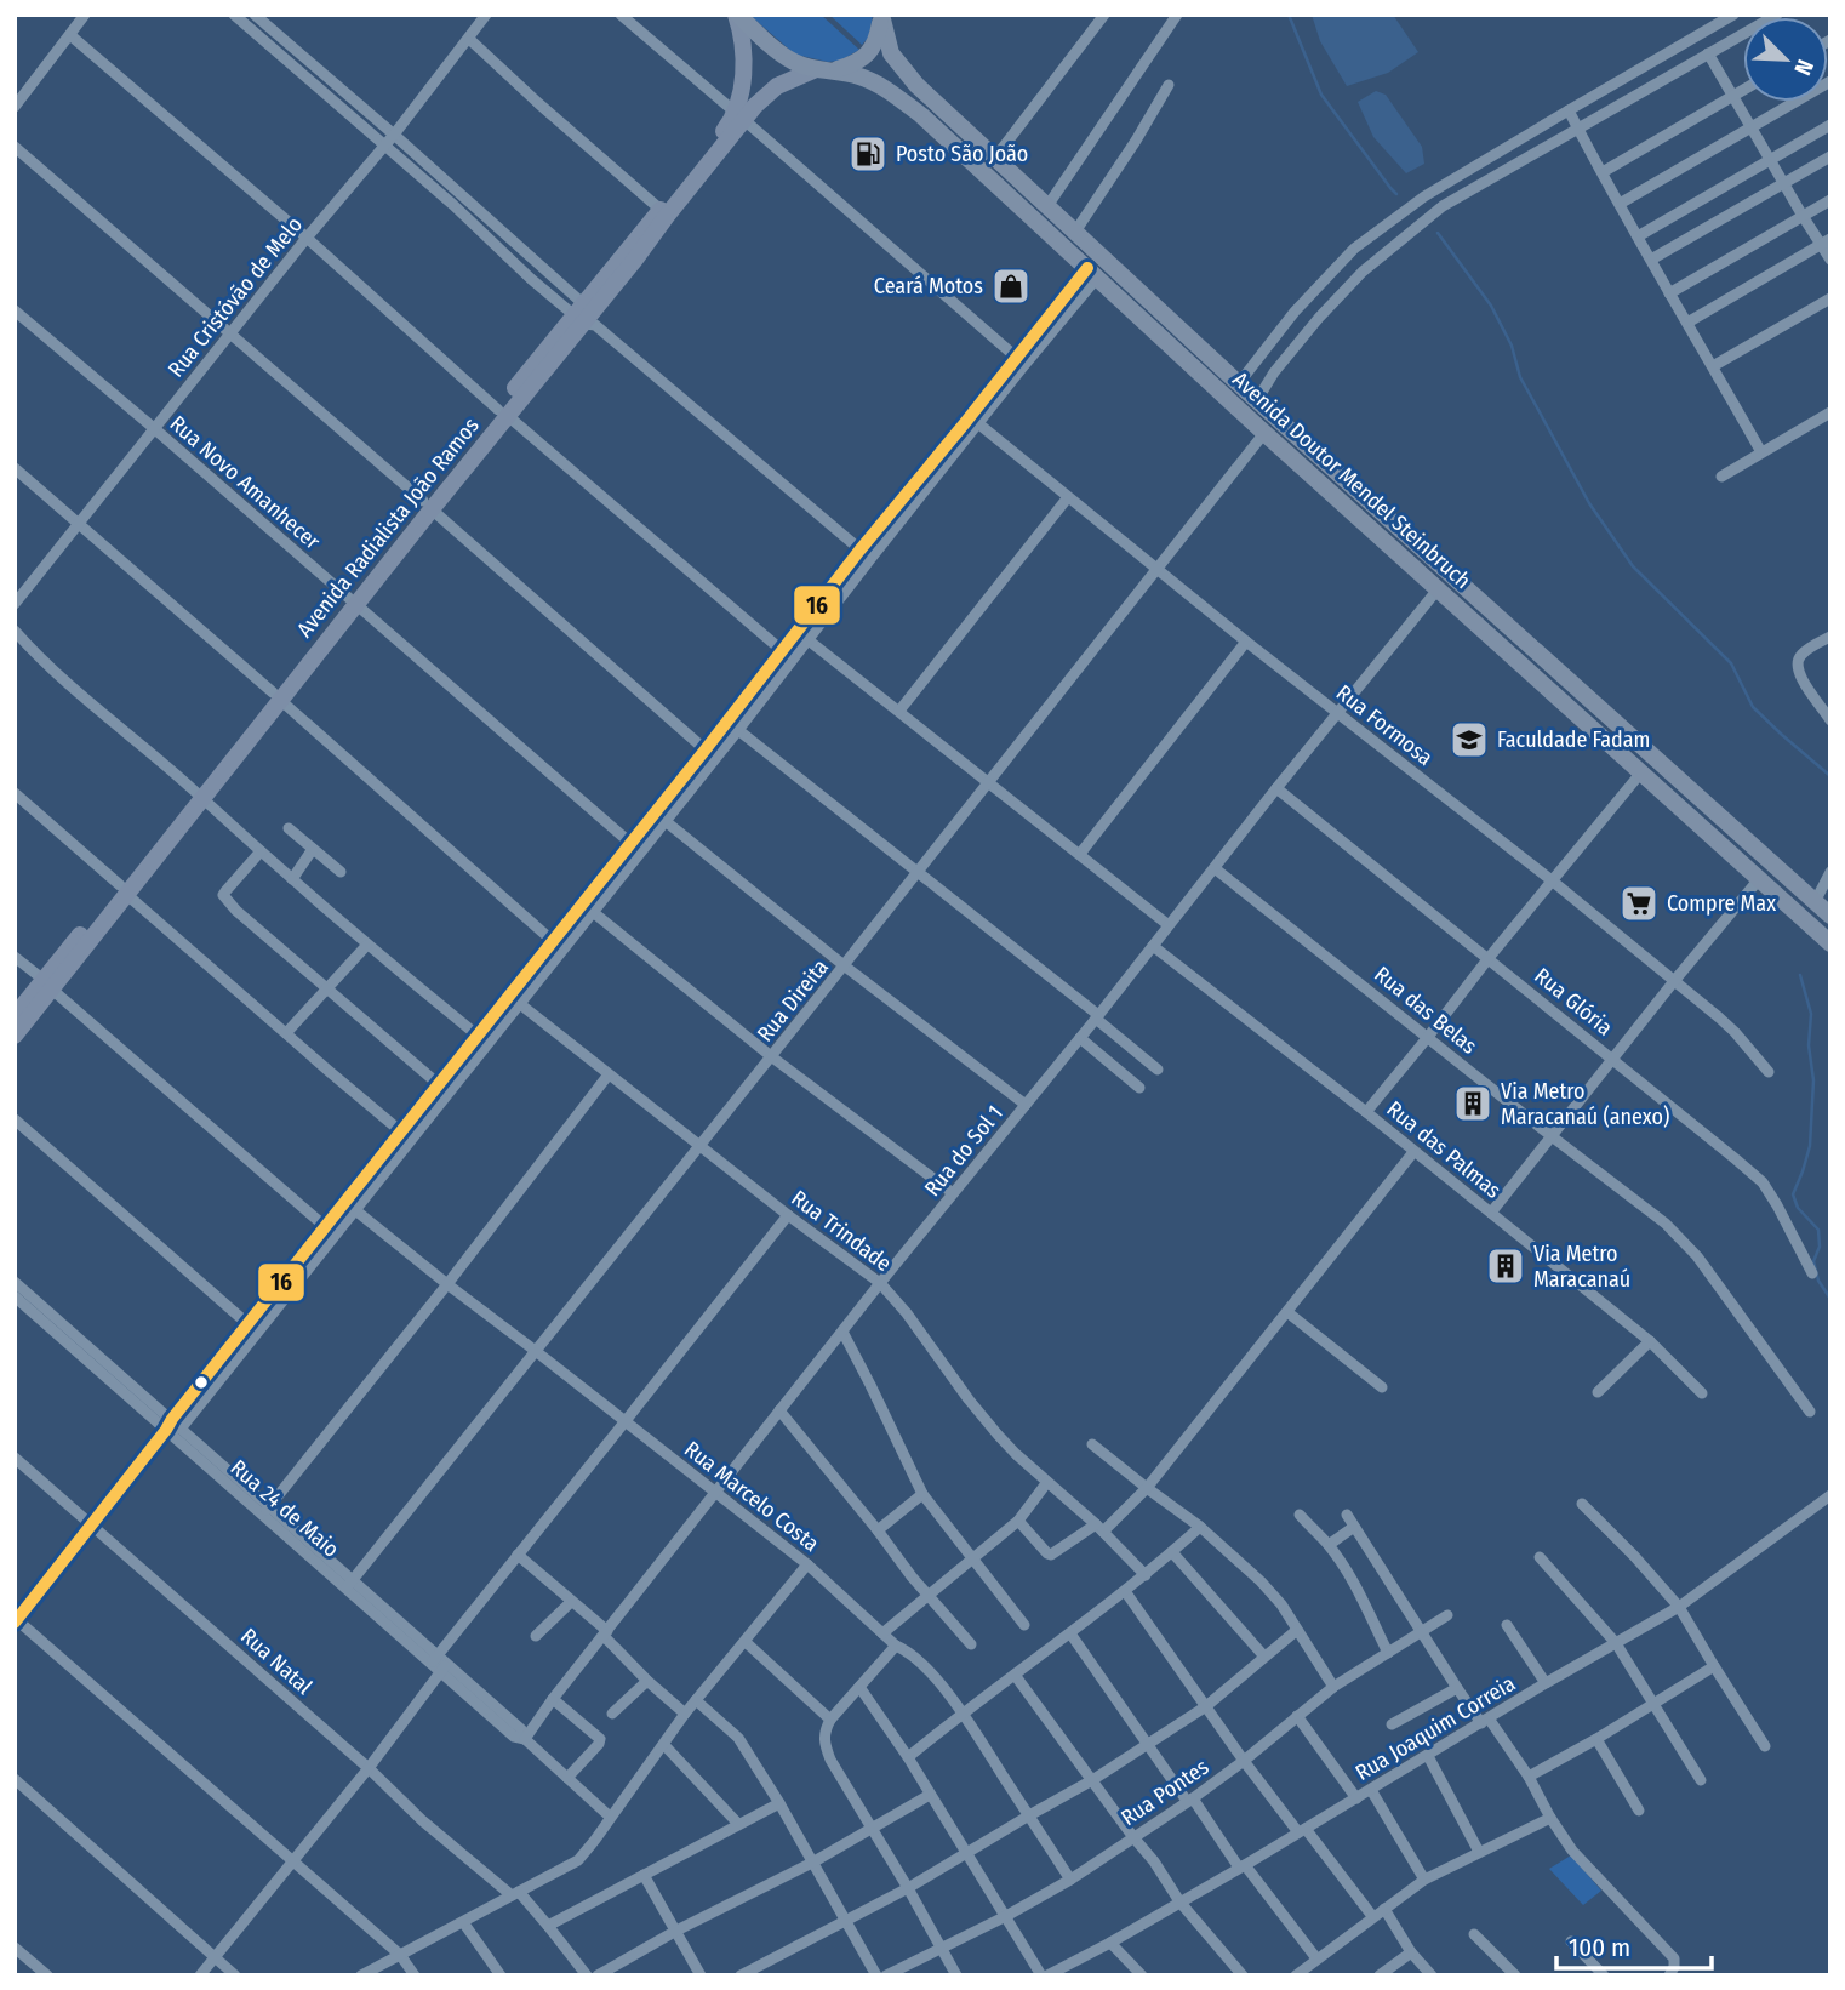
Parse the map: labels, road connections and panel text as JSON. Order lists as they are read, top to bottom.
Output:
{
  "streets": {
    "highway": ["Avenida Doutor Mendel Steinbruch"],
    "main road": ["Avenida Radialista João Ramos"],
    "street": [
      "Rua Cristóvão de Melo",
      "Rua Novo Amanhecer",
      "Rua Formosa",
      "Rua Direita",
      "Rua Glória",
      "Rua das Belas",
      "Rua das Palmas",
      "Rua do Sol 1",
      "Rua Trindade",
      "Rua Marcelo Costa",
      "Rua 24 de Maio",
      "Rua Natal",
      "Rua Joaquim Correia",
      "Rua Pontes"
    ]
  },
  "crossings": [
    ["Rua Cristóvão de Melo", "Rua Novo Amanhecer"],
    ["Avenida Doutor Mendel Steinbruch", "Avenida Radialista João Ramos"],
    ["Avenida Doutor Mendel Steinbruch", "Rua Direita"],
    ["Avenida Doutor Mendel Steinbruch", "Rua do Sol 1"],
    ["Rua Novo Amanhecer", "Avenida Radialista João Ramos"],
    ["Rua Formosa", "Rua Direita"],
    ["Rua Formosa", "Rua do Sol 1"],
    ["Rua Direita", "Rua Trindade"],
    ["Rua Direita", "Rua Marcelo Costa"],
    ["Rua Direita", "Rua 24 de Maio"],
    ["Rua Glória", "Rua do Sol 1"],
    ["Rua das Belas", "Rua do Sol 1"],
    ["Rua das Palmas", "Rua do Sol 1"],
    ["Rua do Sol 1", "Rua Trindade"],
    ["Rua do Sol 1", "Rua Marcelo Costa"],
    ["Rua do Sol 1", "Rua 24 de Maio"],
    ["Rua Marcelo Costa", "Rua Pontes"]
  ],
  "places": {
    "fuel station": ["Posto São João"],
    "shop": ["Ceará Motos"],
    "school or university": ["Faculdade Fadam"],
    "supermarket": ["Compre Max"],
    "building": ["Via Metro Maracanaú (anexo)", "Via Metro Maracanaú"]
  },
  "lines": ["transit line 16"],
  "scale_bar": "100 m",
  "north": "bottom right"
}
